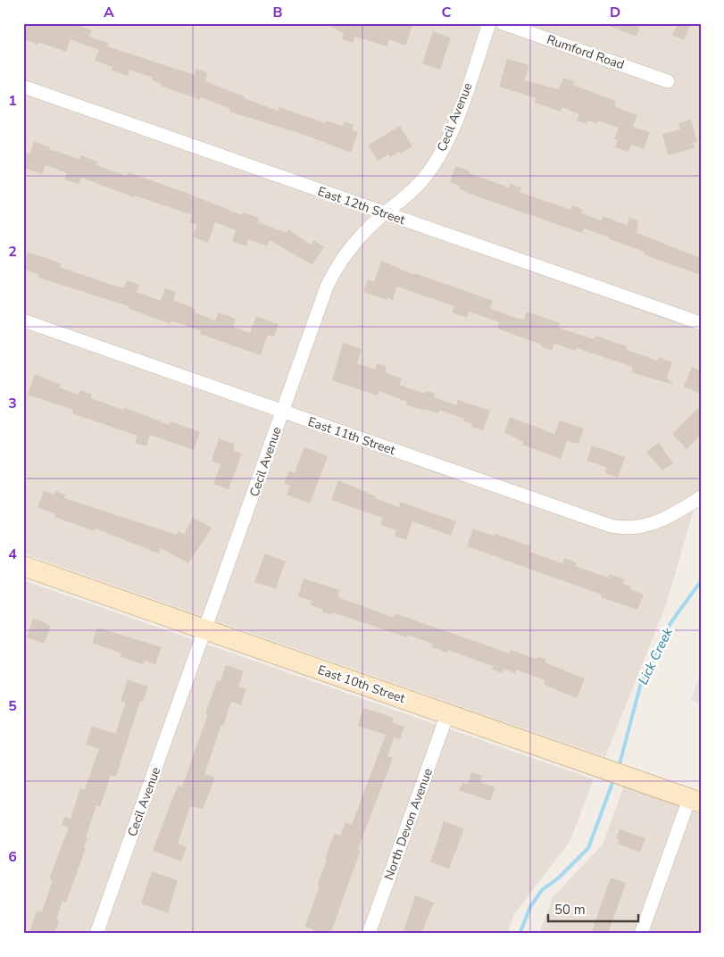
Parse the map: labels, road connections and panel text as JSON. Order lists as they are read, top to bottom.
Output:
{
  "streets": {
    "main road": ["East 10th Street"],
    "street": [
      "Rumford Road",
      "Cecil Avenue",
      "East 12th Street",
      "East 11th Street",
      "North Devon Avenue"
    ]
  },
  "crossings": [
    ["Cecil Avenue", "East 12th Street"],
    ["Cecil Avenue", "East 11th Street"],
    ["Cecil Avenue", "East 10th Street"],
    ["East 10th Street", "North Devon Avenue"]
  ],
  "water": ["Lick Creek"],
  "scale_bar": "50 m",
  "grid": {
    "columns": [
      "A",
      "B",
      "C",
      "D"
    ],
    "rows": [
      "1",
      "2",
      "3",
      "4",
      "5",
      "6"
    ]
  }
}
